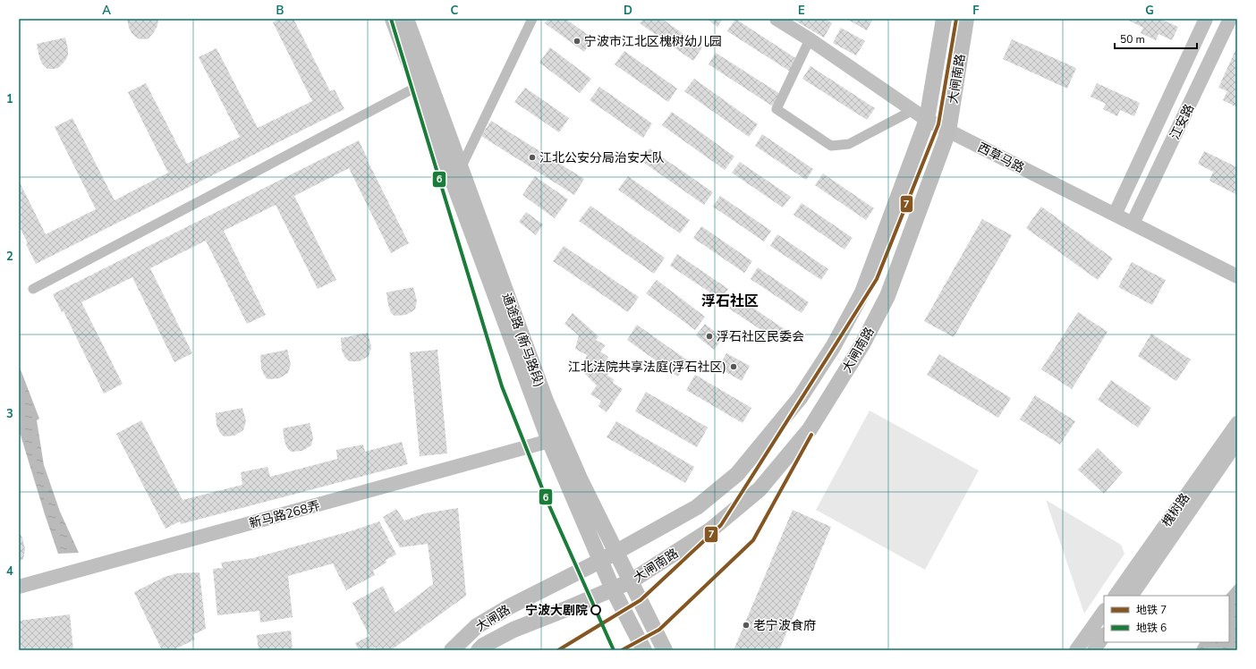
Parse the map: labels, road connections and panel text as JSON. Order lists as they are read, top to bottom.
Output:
{
  "streets": {
    "main road": ["大闸南路", "通途路 (新马路段)", "大闸路"],
    "street": [
      "江安路",
      "西草马路",
      "槐树路",
      "新马路268弄"
    ]
  },
  "crossings": [
    ["大闸南路", "西草马路"],
    ["大闸南路", "通途路 (新马路段)"],
    ["大闸南路", "大闸路"],
    ["江安路", "西草马路"],
    ["通途路 (新马路段)", "新马路268弄"],
    ["通途路 (新马路段)", "大闸路"]
  ],
  "districts": ["浮石社区"],
  "places": [
    "宁波市江北区槐树幼儿园",
    "江北公安分局治安大队",
    "浮石社区民委会",
    "江北法院共享法庭(浮石社区)",
    "宁波大剧院",
    "老宁波食府"
  ],
  "lines": ["metro line 7", "metro line 6"],
  "legend": ["地铁 7", "地铁 6"],
  "scale_bar": "50 m",
  "grid": {
    "columns": [
      "A",
      "B",
      "C",
      "D",
      "E",
      "F",
      "G"
    ],
    "rows": [
      "1",
      "2",
      "3",
      "4"
    ]
  }
}
